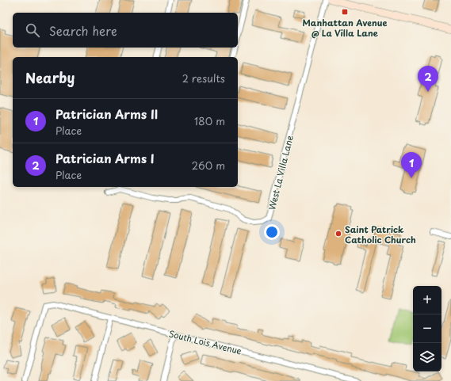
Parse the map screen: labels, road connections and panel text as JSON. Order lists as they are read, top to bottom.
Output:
{
  "streets": {
    "street": ["West La Villa Lane", "South Lois Avenue"]
  },
  "places": {
    "transit": ["Manhattan Avenue @ La Villa Lane"],
    "other": ["Saint Patrick Catholic Church"]
  },
  "page": {
    "search": "Search here",
    "heading": ["Nearby", "2 results"],
    "pins": ["2", "1"],
    "list": [
      {
        "mark": "1",
        "name": "Patrician Arms II",
        "note": "Place",
        "value": "180 m"
      },
      {
        "mark": "2",
        "name": "Patrician Arms I",
        "note": "Place",
        "value": "260 m"
      }
    ],
    "map_buttons": ["+", "−"]
  }
}
